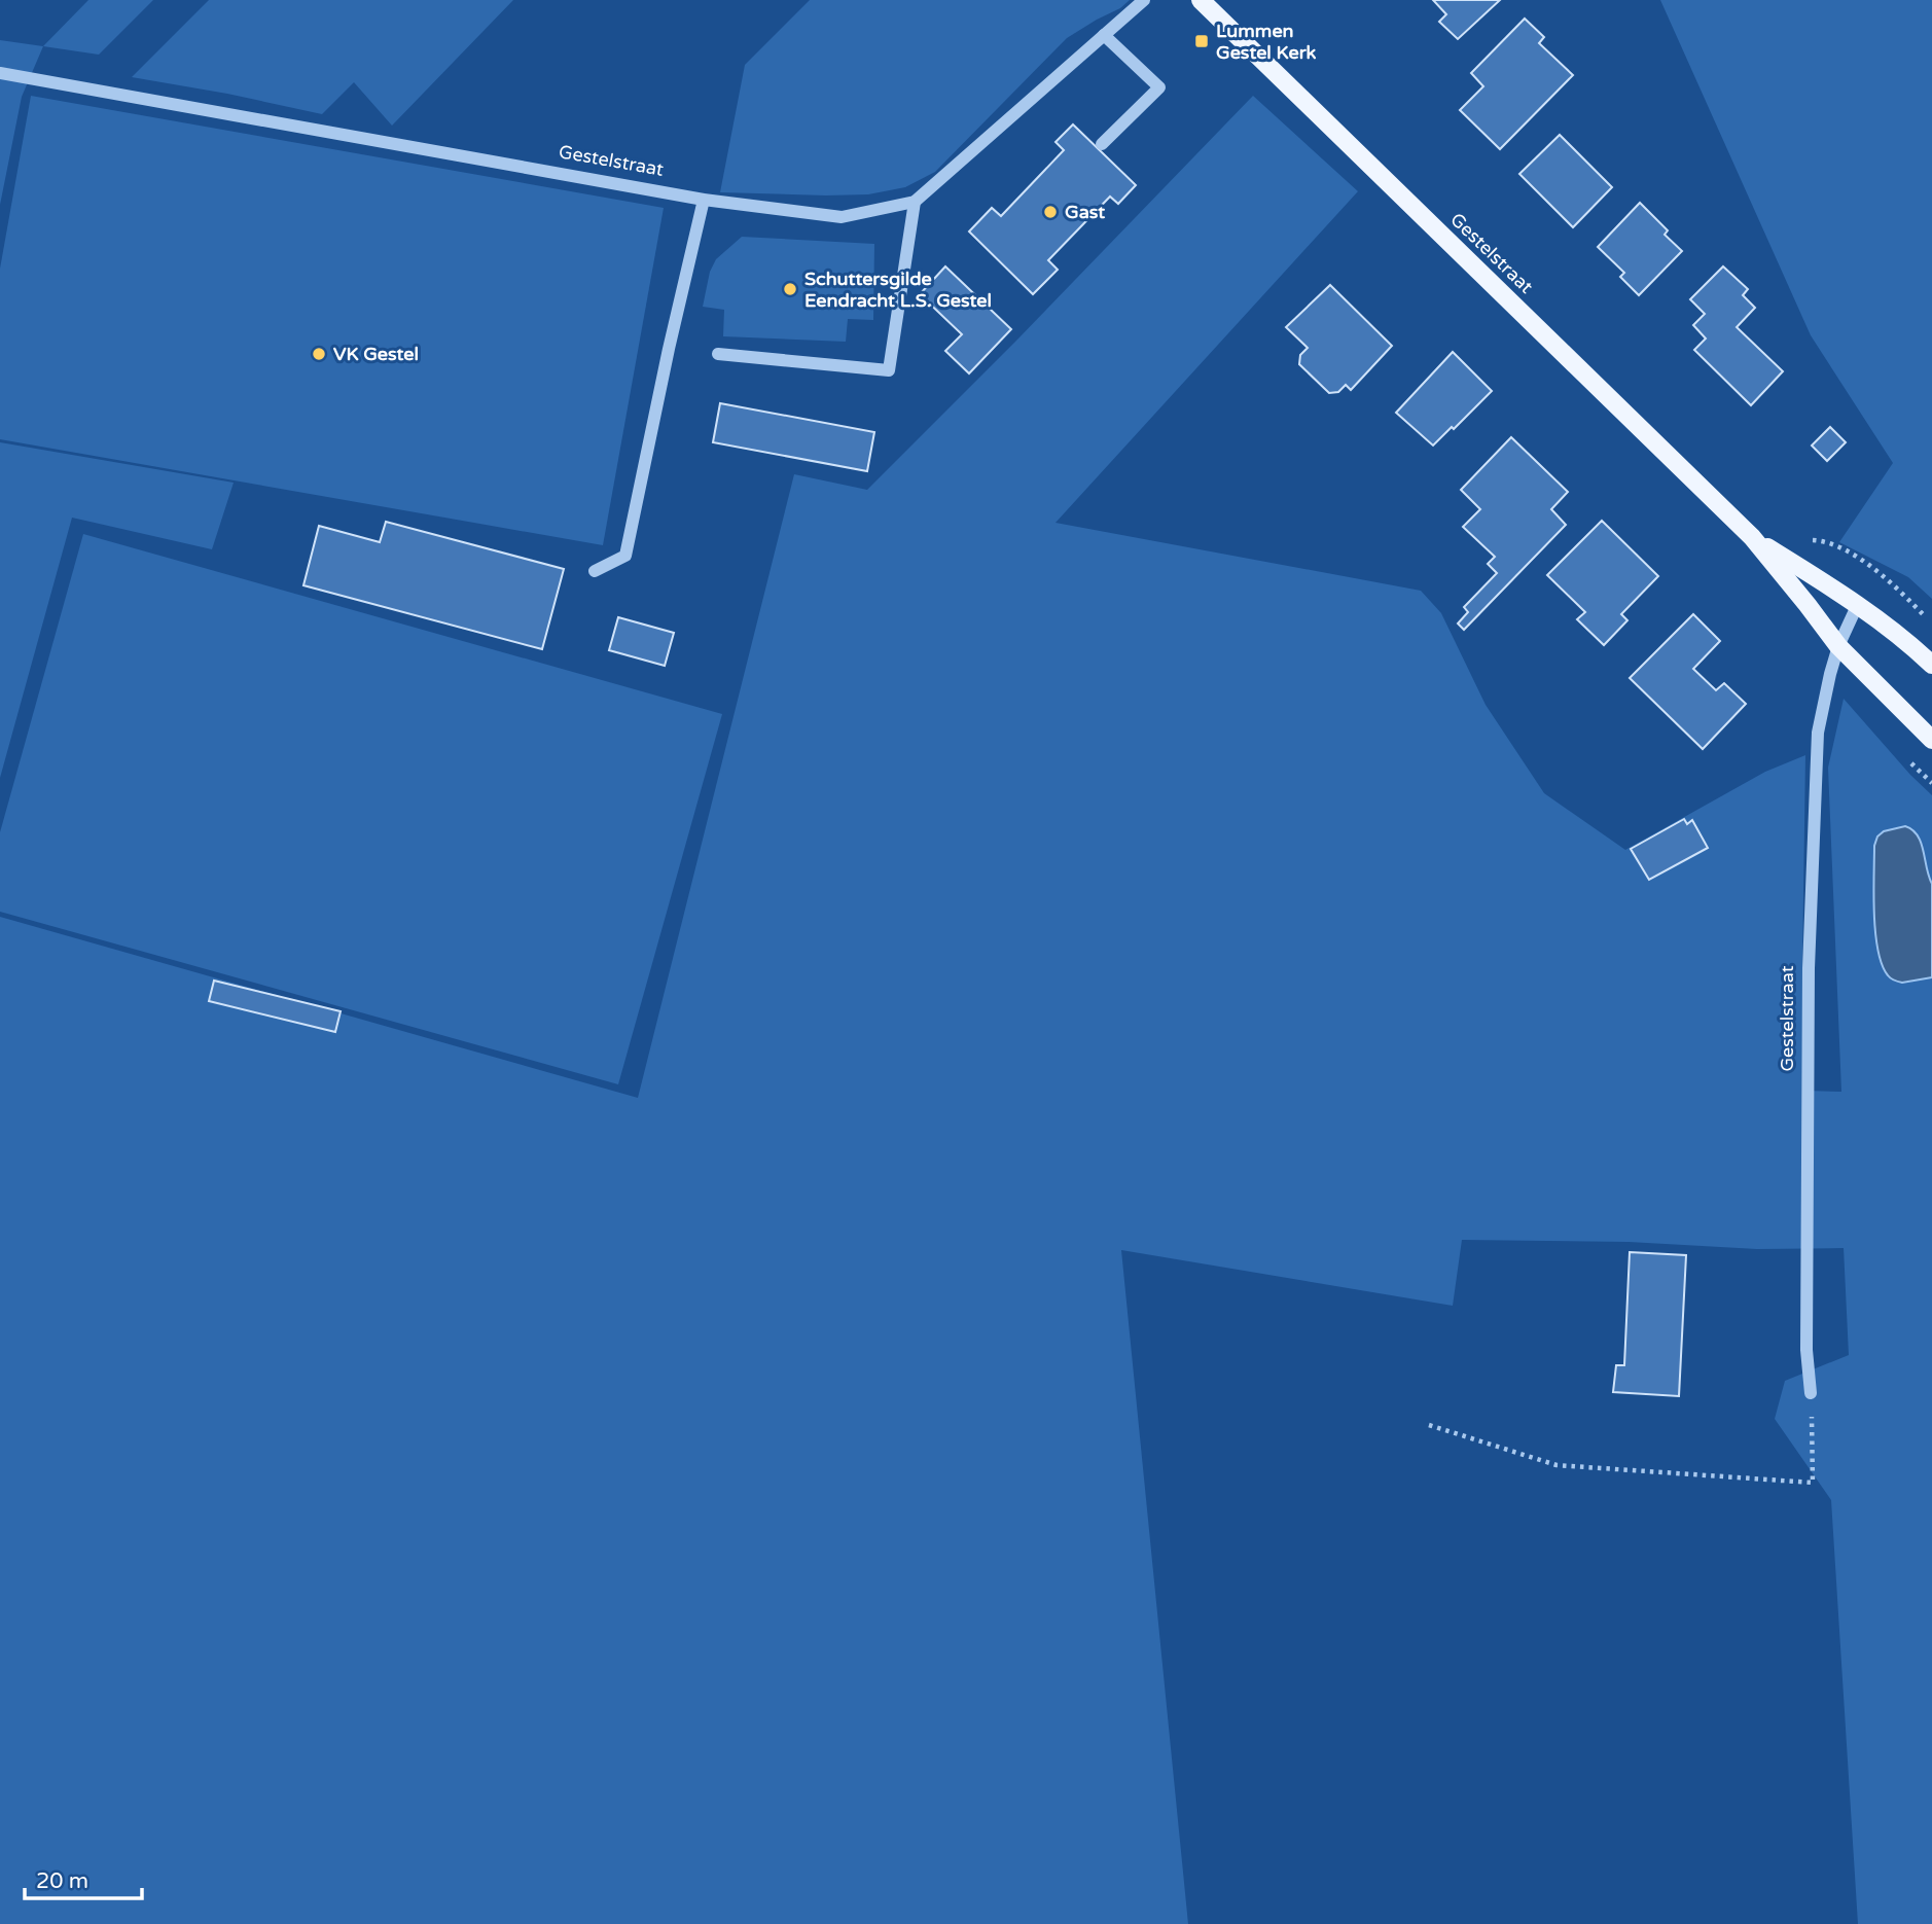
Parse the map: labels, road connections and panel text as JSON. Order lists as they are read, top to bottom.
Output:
{
  "streets": {
    "main road": ["Gestelstraat"]
  },
  "places": {
    "transit": ["Lummen Gestel Kerk"],
    "other": ["Gast", "Schuttersgilde Eendracht L.S. Gestel", "VK Gestel"]
  },
  "scale_bar": "20 m"
}
